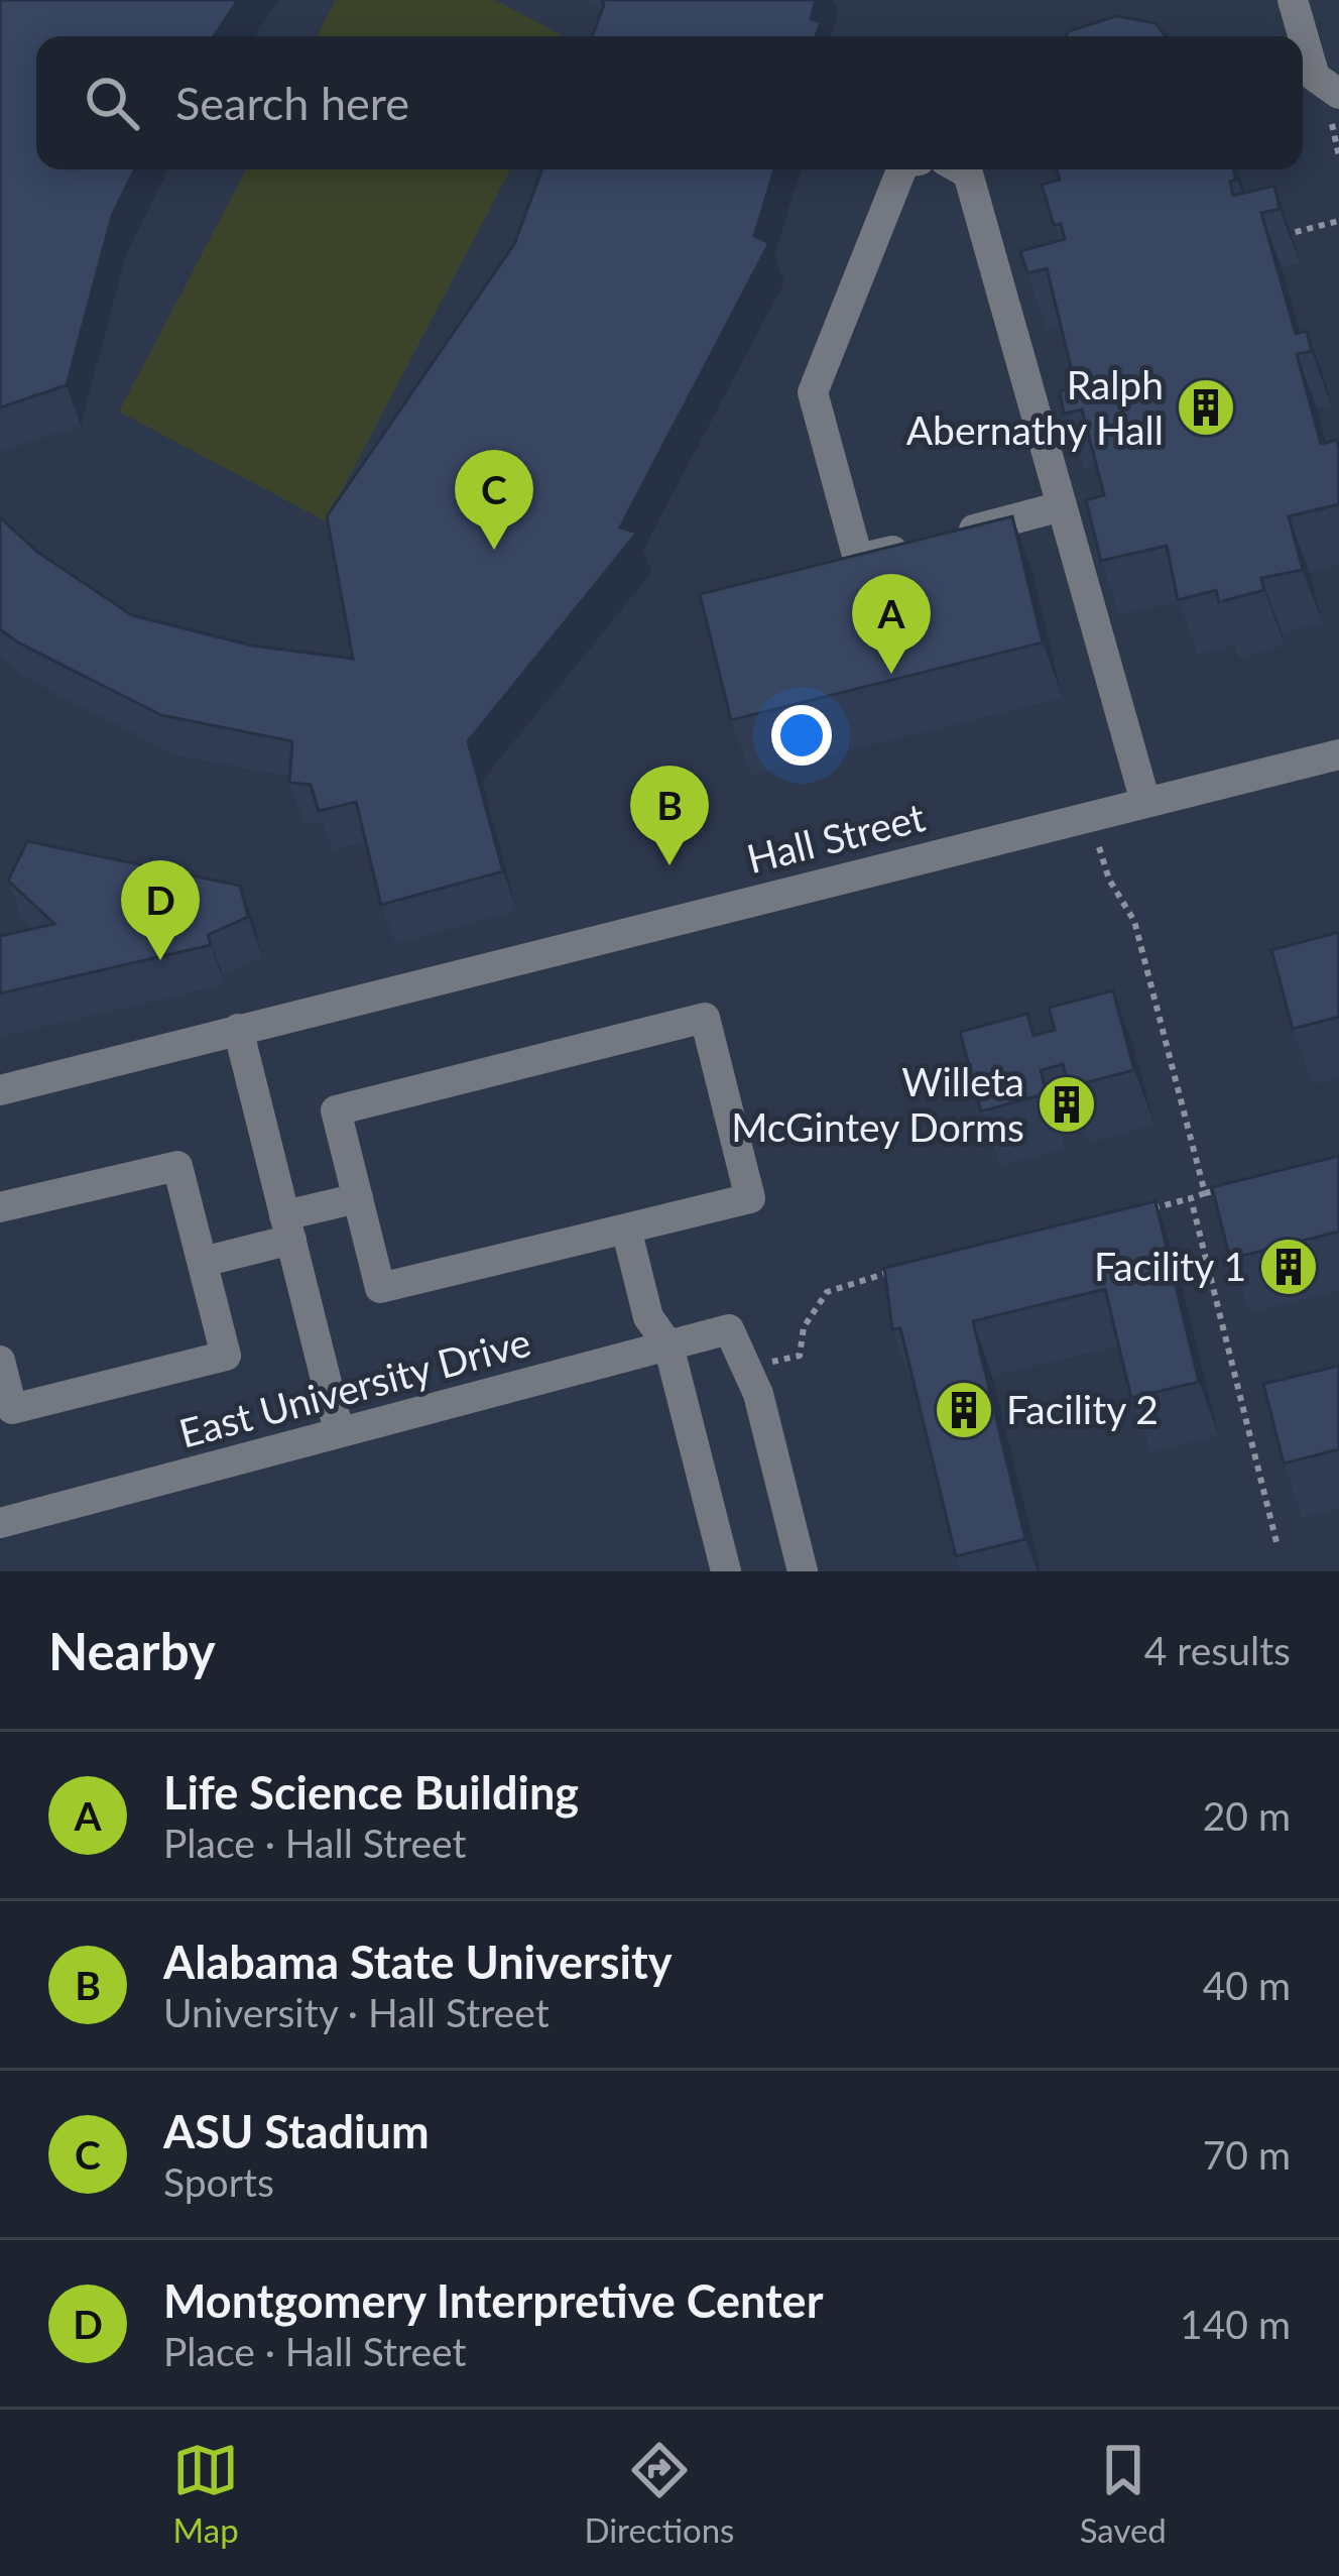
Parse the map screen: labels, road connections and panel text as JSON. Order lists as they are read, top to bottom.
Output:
{
  "streets": {
    "street": ["Hall Street", "East University Drive"]
  },
  "places": {
    "building": [
      "Ralph Abernathy Hall",
      "Willeta McGintey Dorms",
      "Facility 1",
      "Facility 2"
    ]
  },
  "page": {
    "search": "Search here",
    "pins": [
      "C",
      "A",
      "B",
      "D"
    ],
    "heading": ["Nearby", "4 results"],
    "list": [
      {
        "mark": "A",
        "name": "Life Science Building",
        "note": "Place · Hall Street",
        "value": "20 m"
      },
      {
        "mark": "B",
        "name": "Alabama State University",
        "note": "University · Hall Street",
        "value": "40 m"
      },
      {
        "mark": "C",
        "name": "ASU Stadium",
        "note": "Sports",
        "value": "70 m"
      },
      {
        "mark": "D",
        "name": "Montgomery Interpretive Center",
        "note": "Place · Hall Street",
        "value": "140 m"
      }
    ],
    "nav": ["Map", "Directions", "Saved"]
  }
}
